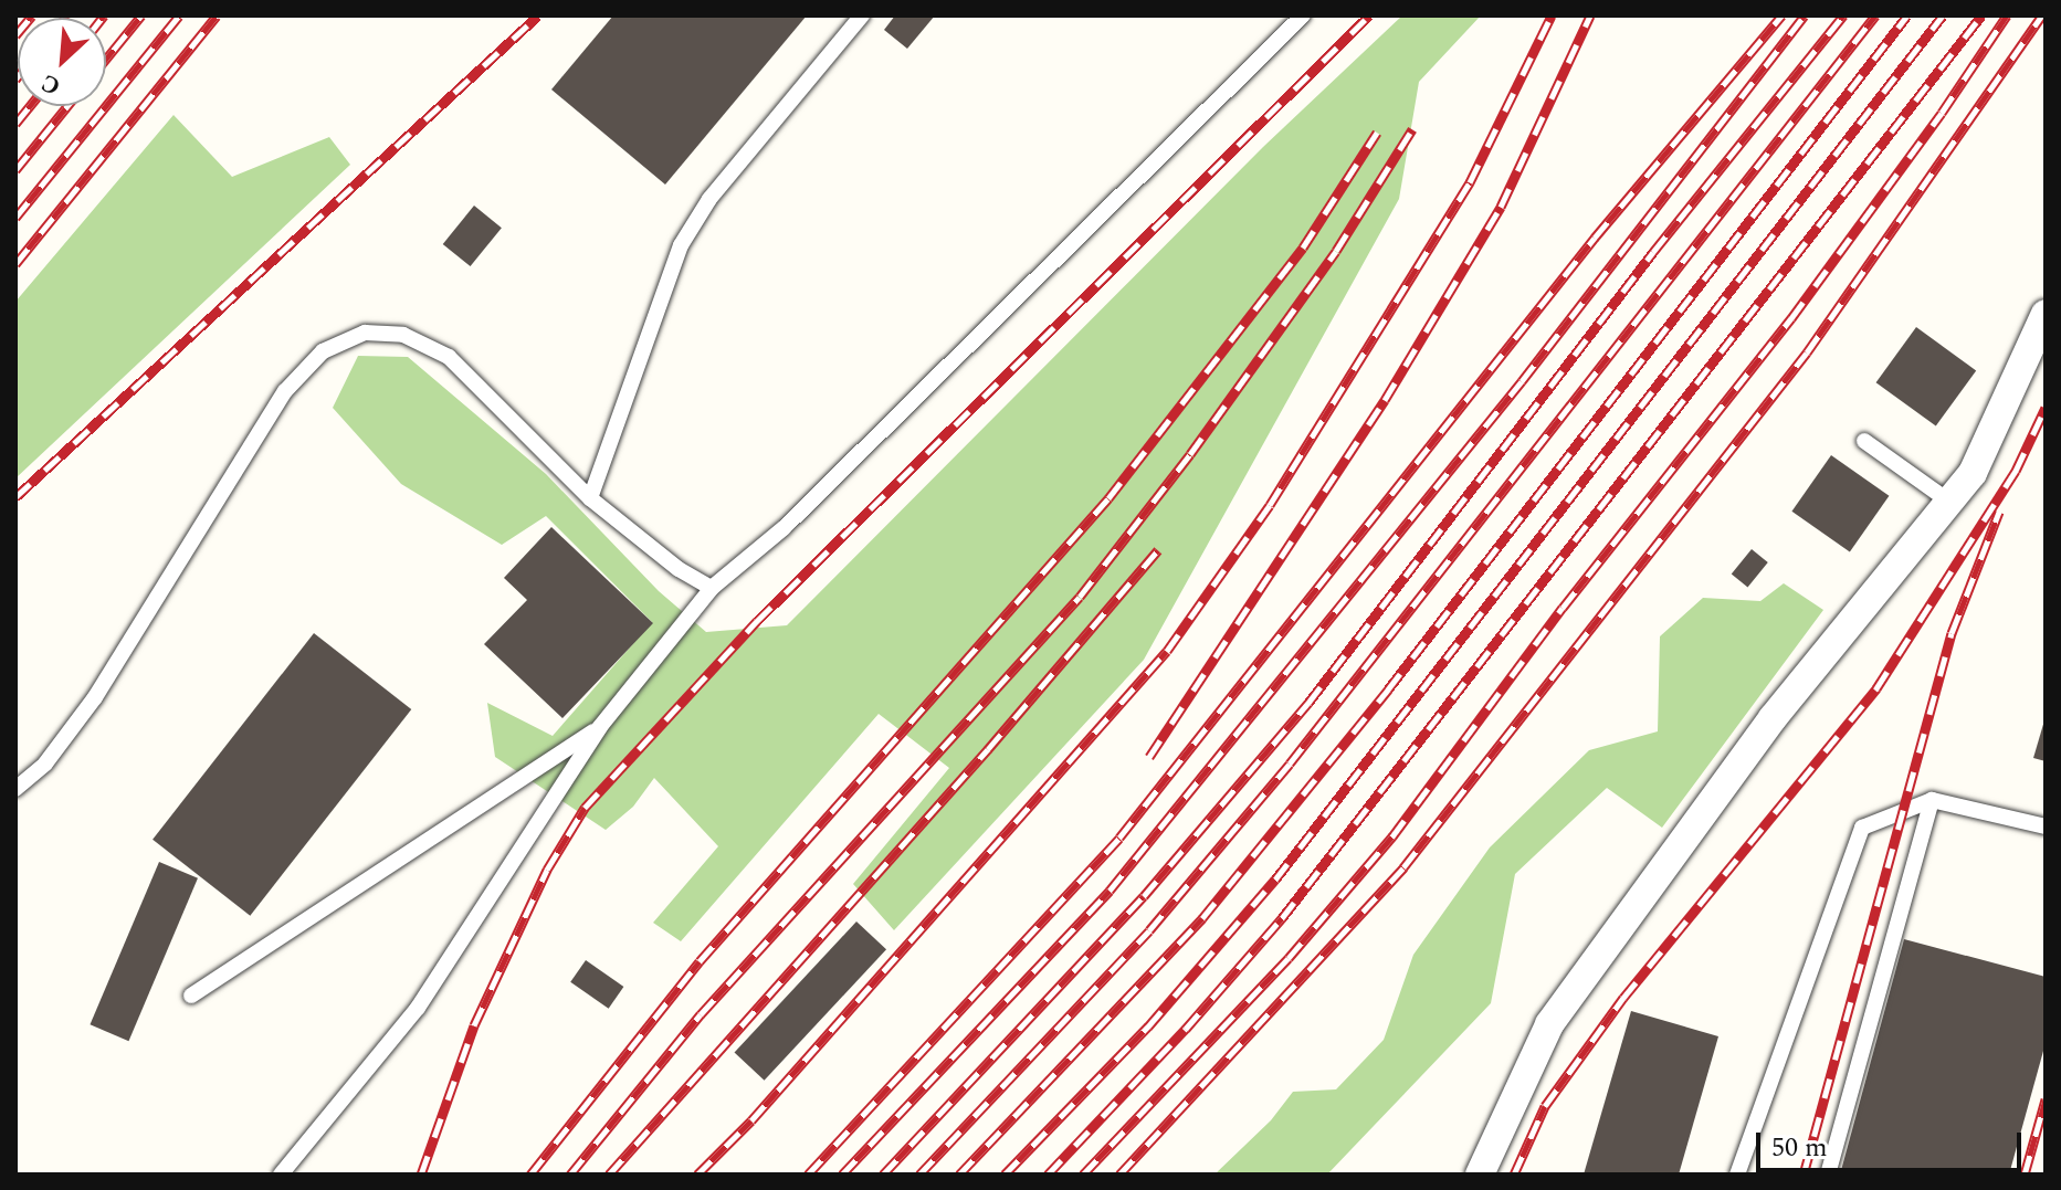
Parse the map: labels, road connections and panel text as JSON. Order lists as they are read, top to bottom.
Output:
{
  "scale_bar": "50 m",
  "north": "bottom left"
}
